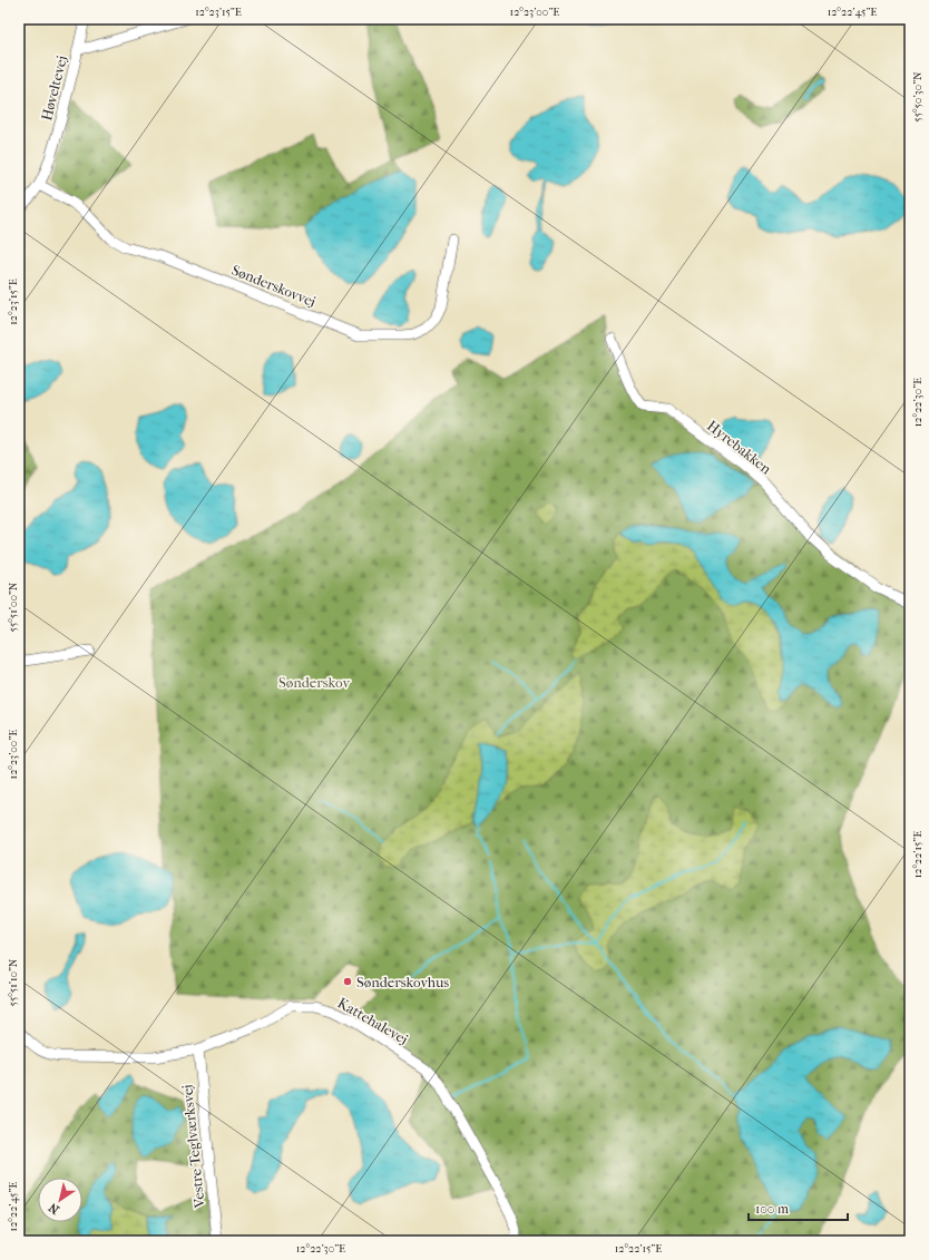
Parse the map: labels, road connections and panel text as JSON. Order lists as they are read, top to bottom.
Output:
{
  "streets": {
    "street": [
      "Høveltevej",
      "Sønderskovvej",
      "Hyrebakken",
      "Kattehalevej",
      "Vestre Teglværksvej"
    ]
  },
  "crossings": [
    ["Høveltevej", "Sønderskovvej"],
    ["Kattehalevej", "Vestre Teglværksvej"]
  ],
  "parks": ["Sønderskov"],
  "places": ["Sønderskovhus"],
  "scale_bar": "100 m",
  "north": "bottom left",
  "coordinates": [
    "12°23'15\"E",
    "12°23'00\"E",
    "12°22'45\"E",
    "55°50'30\"N",
    "12°22'30\"E",
    "55°51'00\"N",
    "12°22'15\"E",
    "55°51'10\"N"
  ]
}
